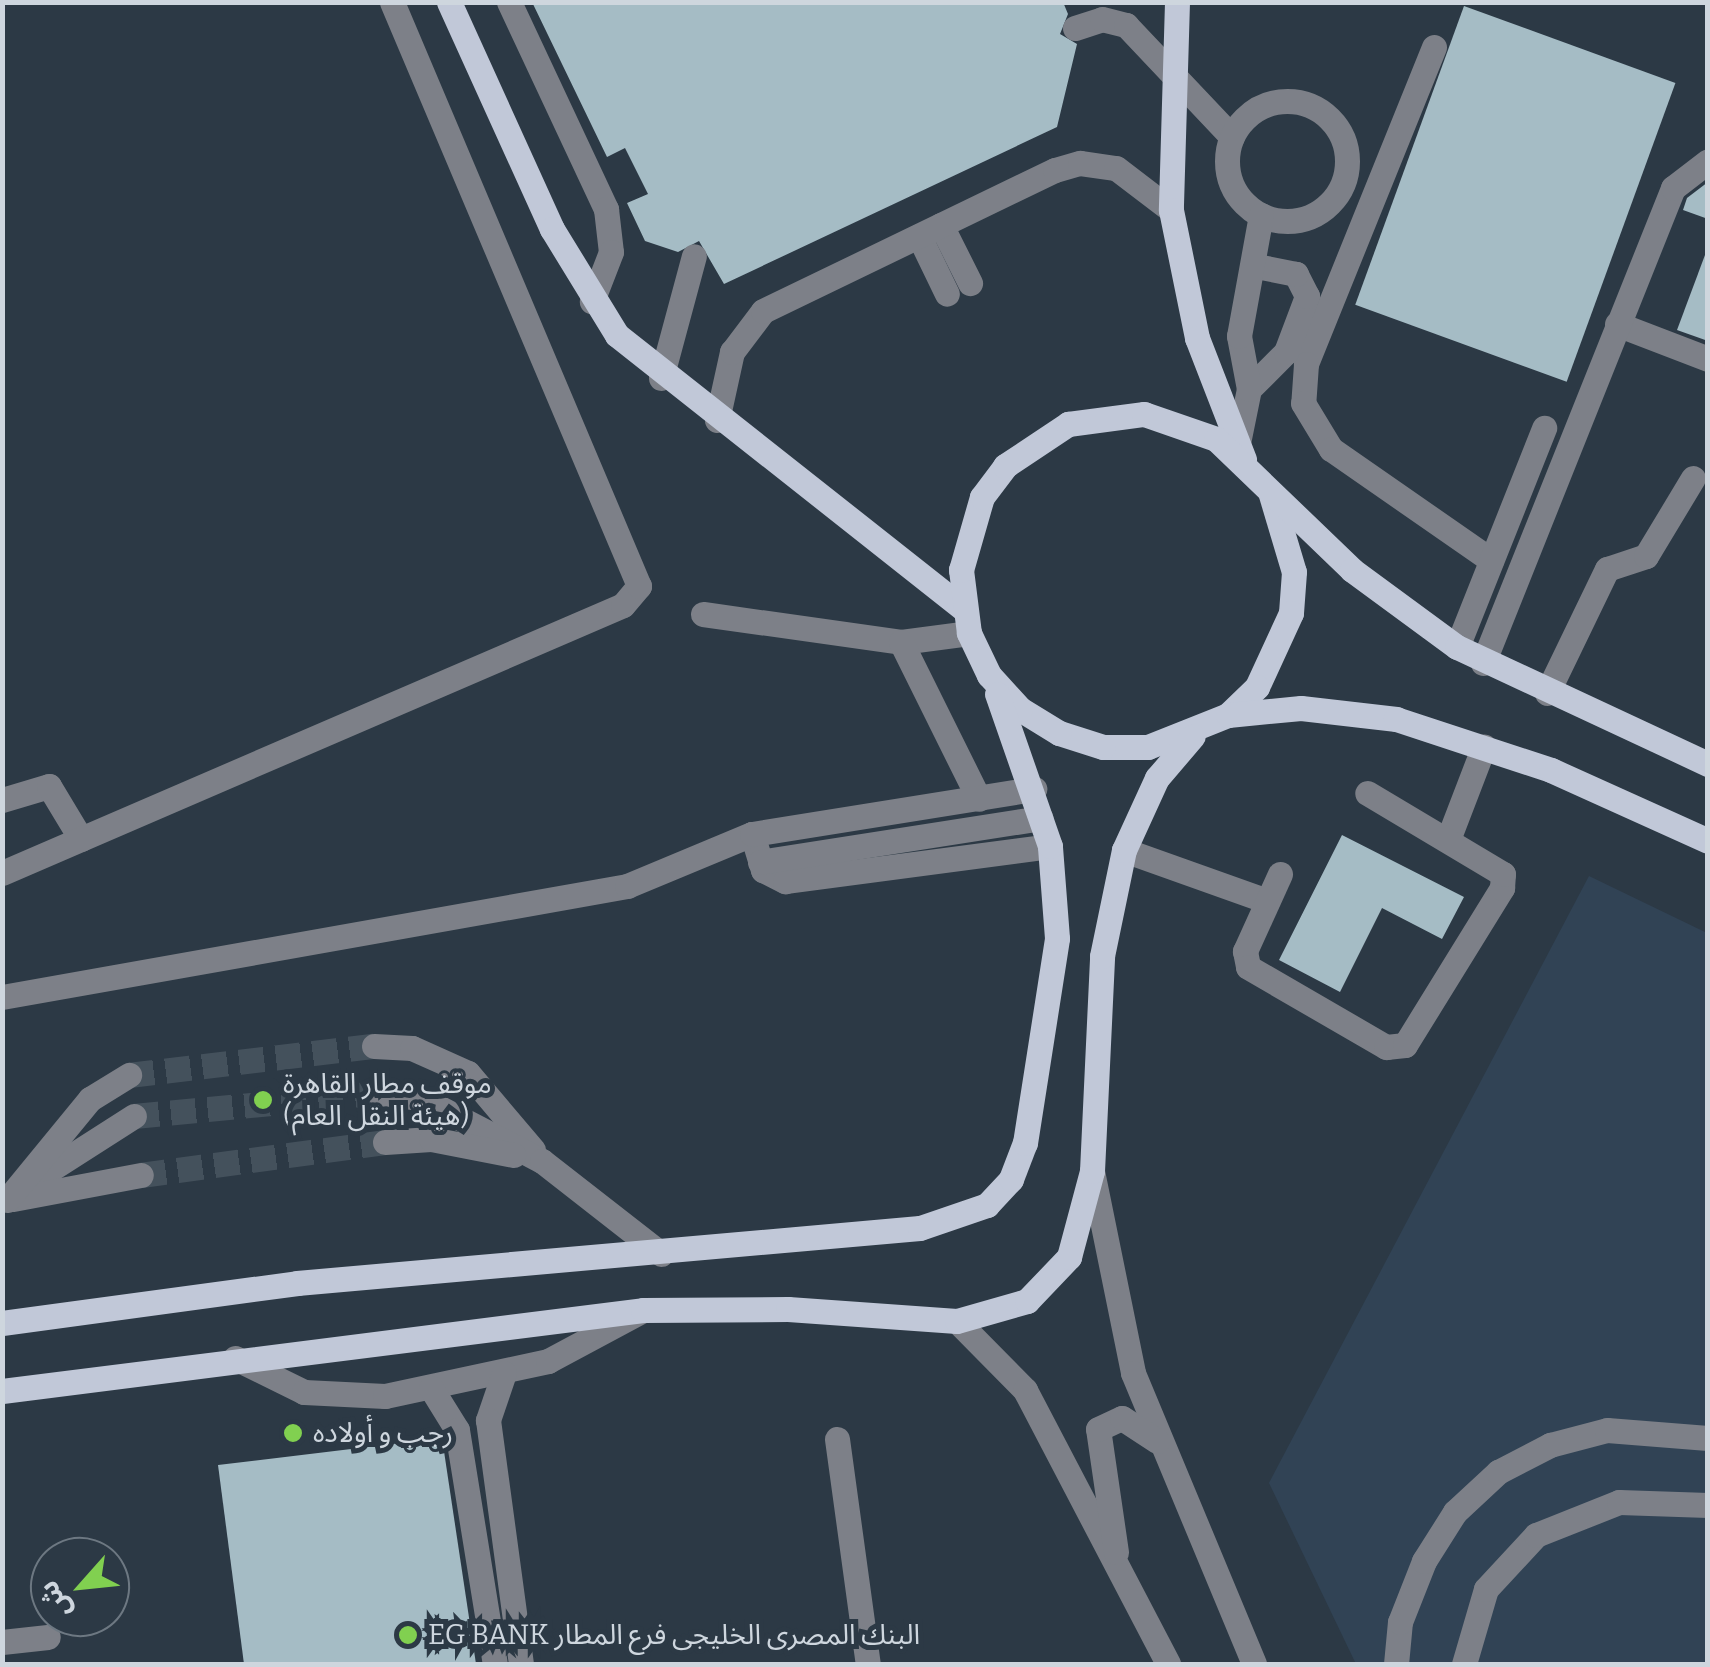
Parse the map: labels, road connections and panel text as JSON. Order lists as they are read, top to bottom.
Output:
{
  "places": ["موقف مطار القاهرة (هيئة النقل العام)", "رجب و أولاده", "EG BANK البنك المصرى الخليجى فرع المطار"],
  "north": "bottom left"
}
